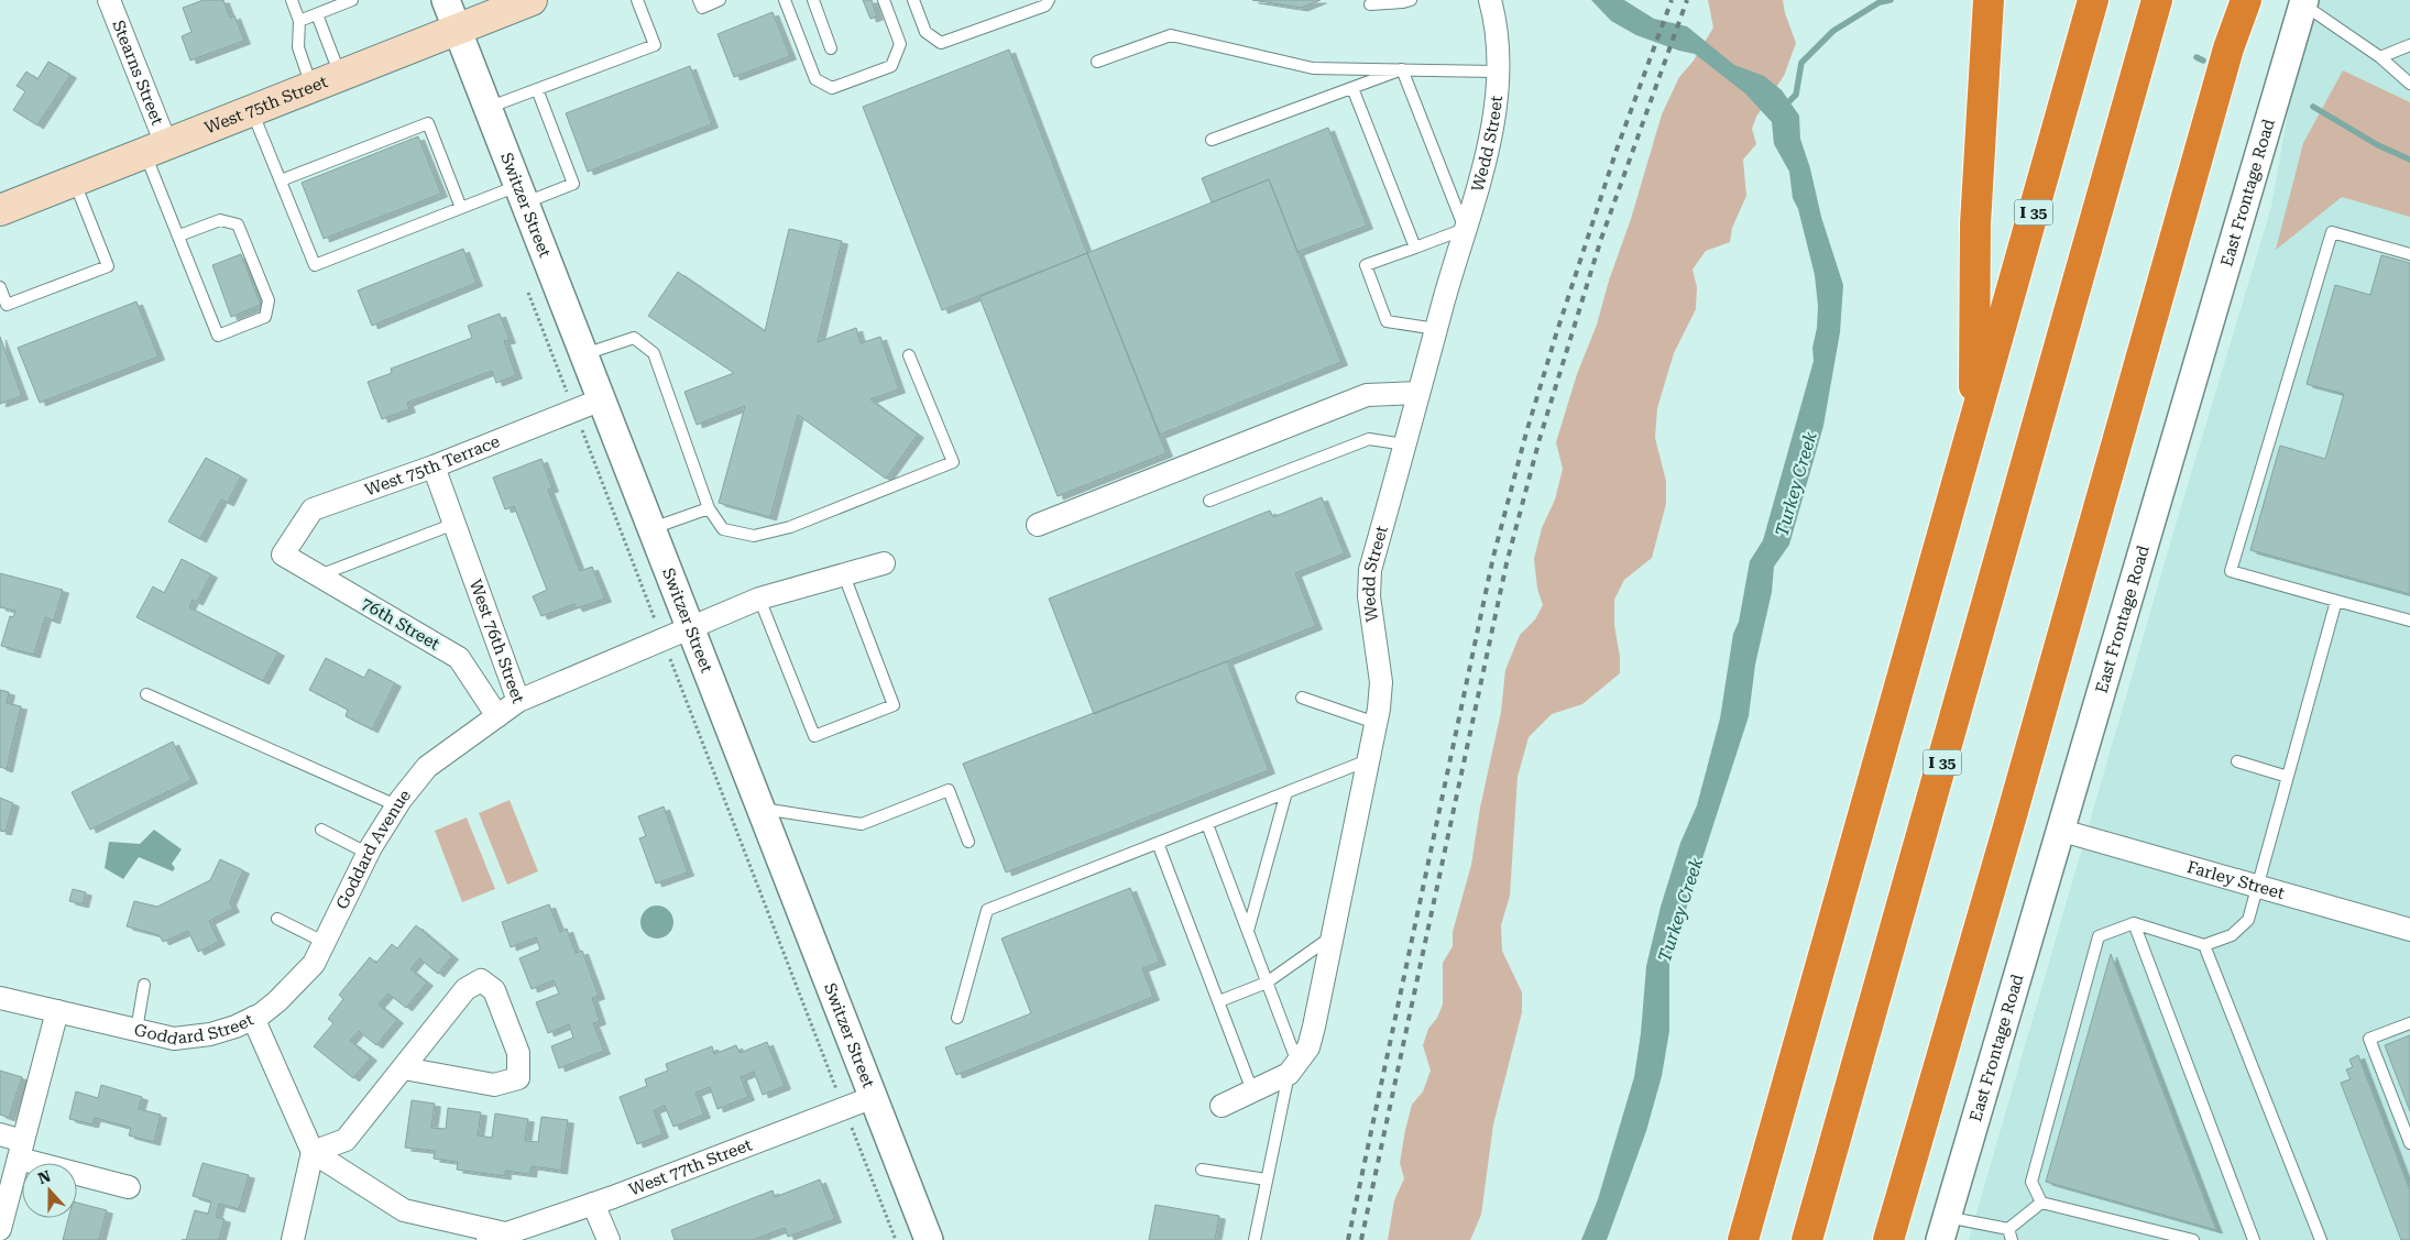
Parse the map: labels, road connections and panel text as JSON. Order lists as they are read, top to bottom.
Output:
{
  "streets": {
    "highway": ["I 35"],
    "main road": ["West 75th Street"],
    "street": [
      "Stearns Street",
      "Wedd Street",
      "East Frontage Road",
      "Switzer Street",
      "West 75th Terrace",
      "76th Street",
      "West 76th Street",
      "Goddard Avenue",
      "Farley Street",
      "Goddard Street",
      "West 77th Street"
    ]
  },
  "crossings": [
    ["Stearns Street", "West 75th Street"],
    ["West 75th Street", "Switzer Street"],
    ["East Frontage Road", "Farley Street"],
    ["Switzer Street", "West 75th Terrace"],
    ["Switzer Street", "West 76th Street"],
    ["Switzer Street", "West 77th Street"],
    ["West 75th Terrace", "76th Street"],
    ["West 75th Terrace", "West 76th Street"],
    ["76th Street", "Goddard Avenue"],
    ["West 76th Street", "Goddard Avenue"],
    ["Goddard Avenue", "Goddard Street"],
    ["Goddard Street", "West 77th Street"]
  ],
  "water": ["Turkey Creek"],
  "north": "top"
}
